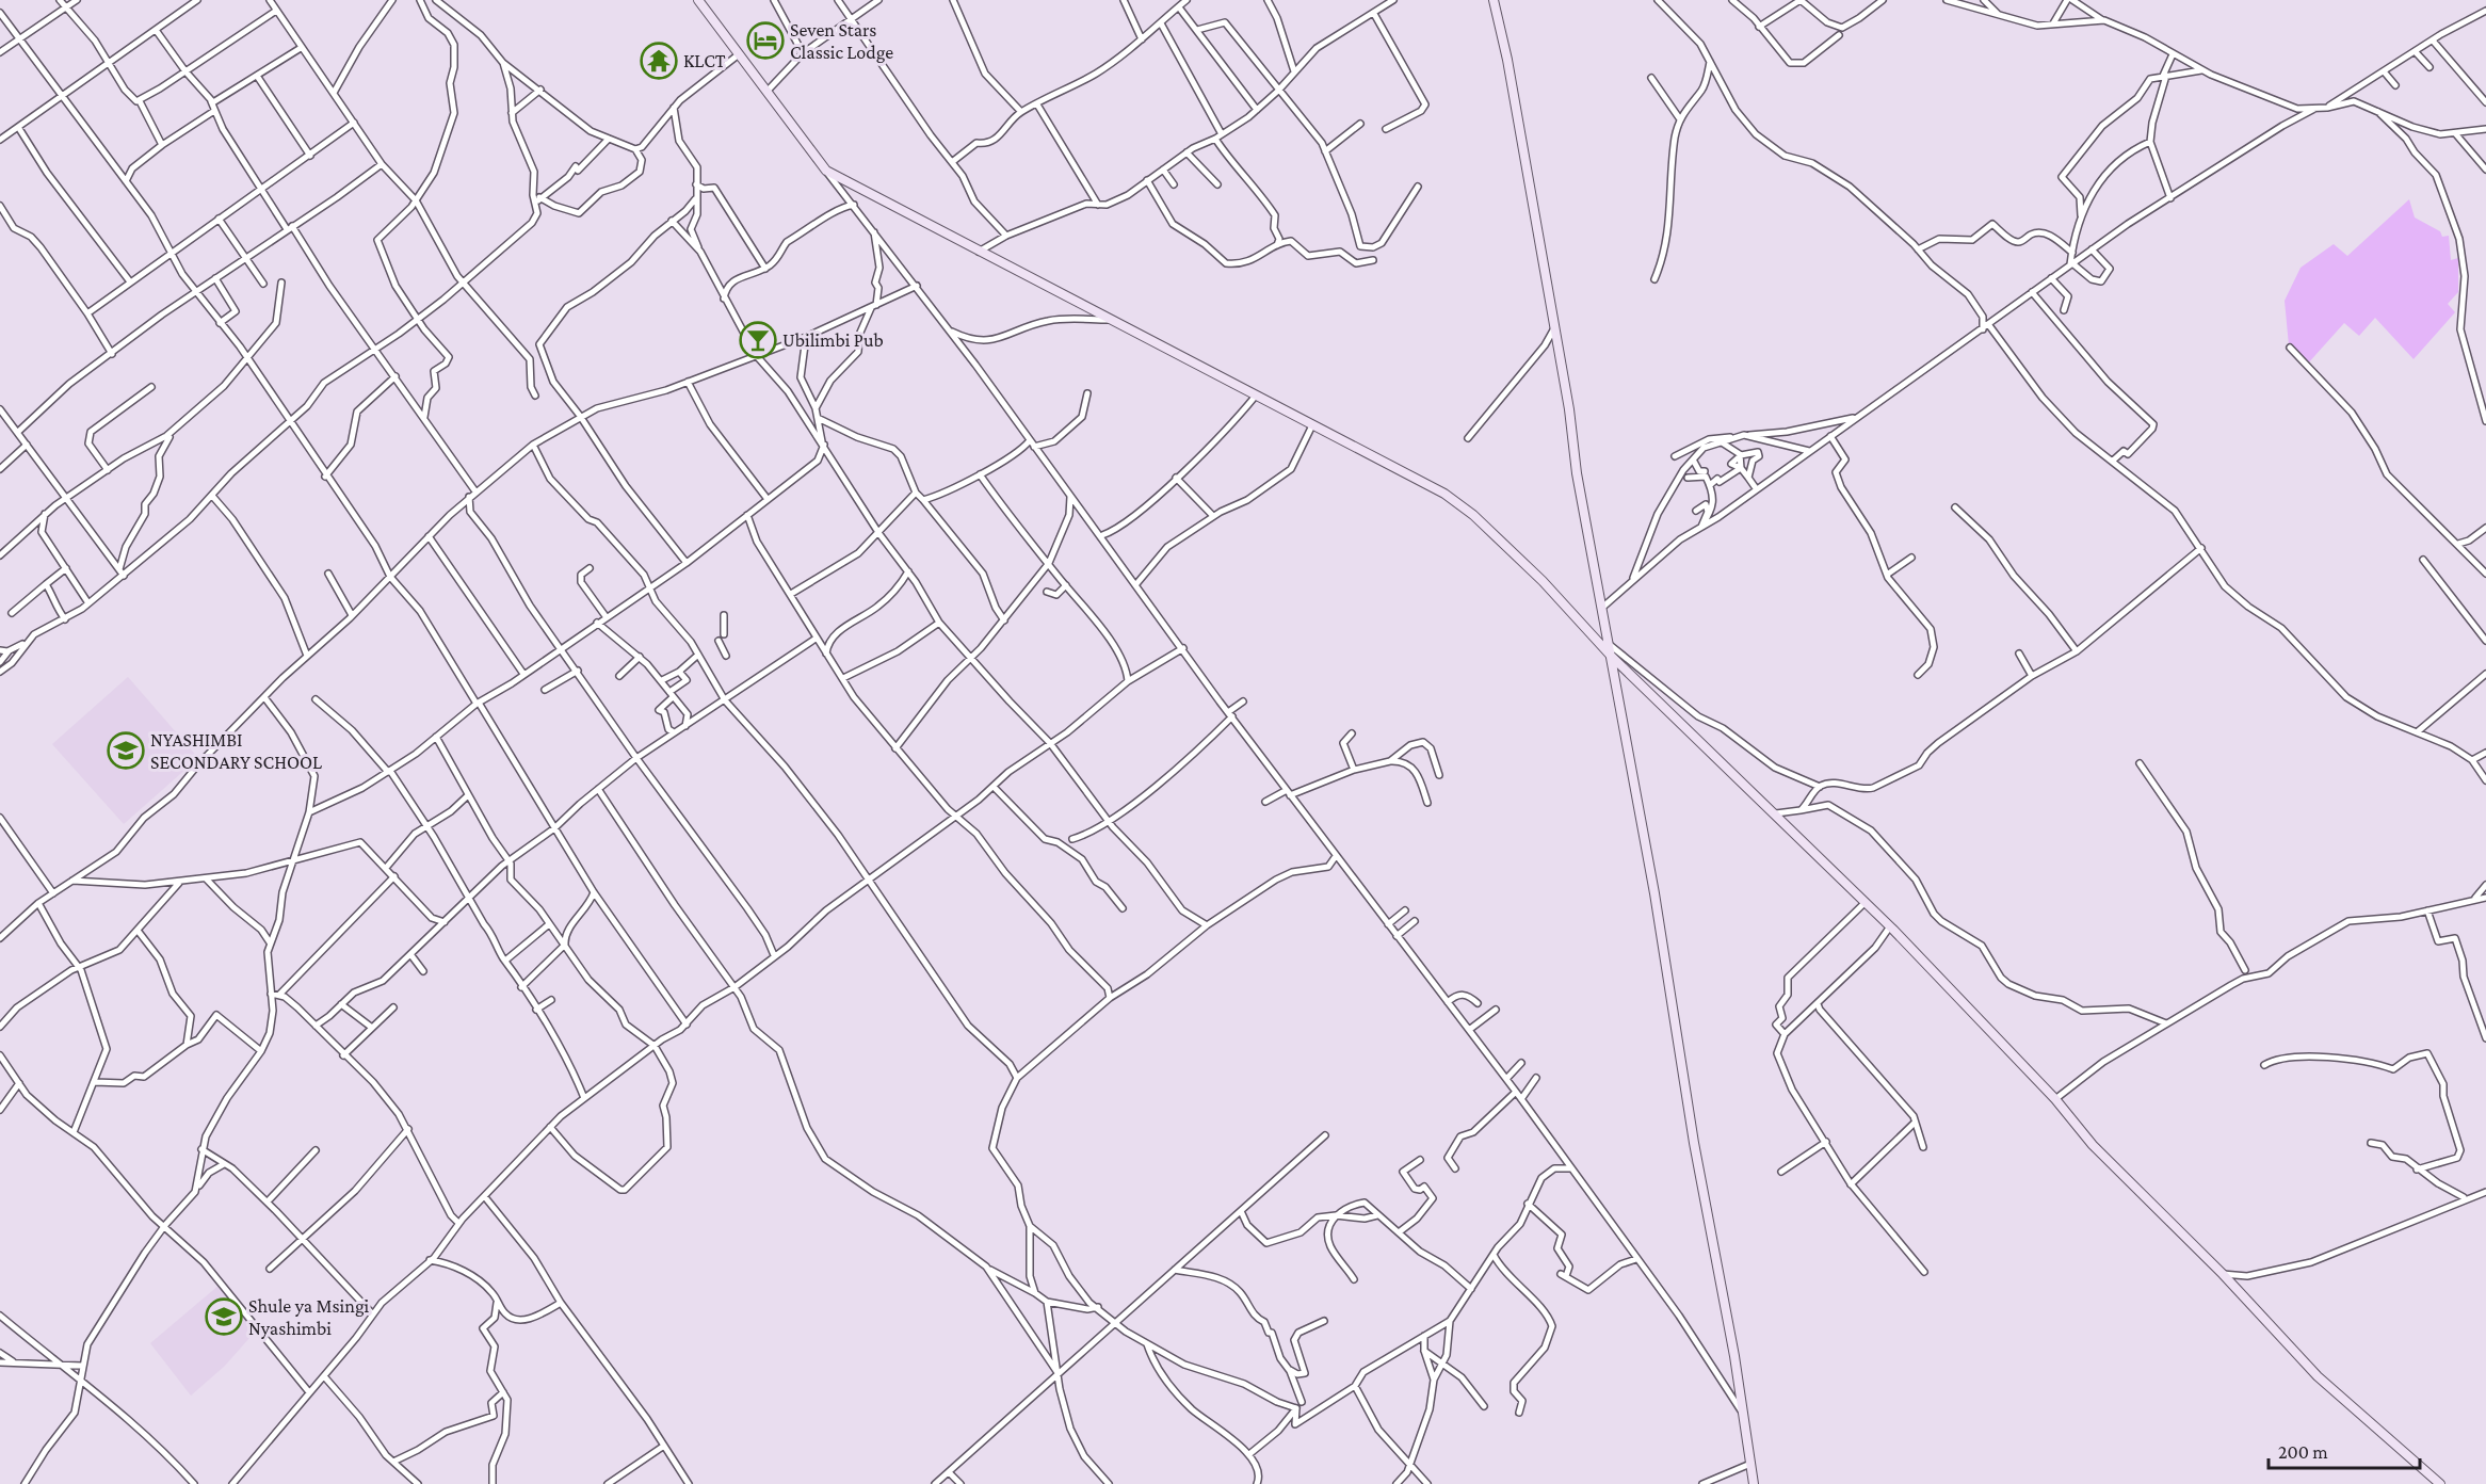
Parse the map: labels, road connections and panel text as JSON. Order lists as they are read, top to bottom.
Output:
{
  "places": {
    "hotel": ["Seven Stars Classic Lodge"],
    "temple": ["KLCT"],
    "bar": ["Ubilimbi Pub"],
    "school or university": ["NYASHIMBI SECONDARY SCHOOL", "Shule ya Msingi Nyashimbi"]
  },
  "scale_bar": "200 m"
}
